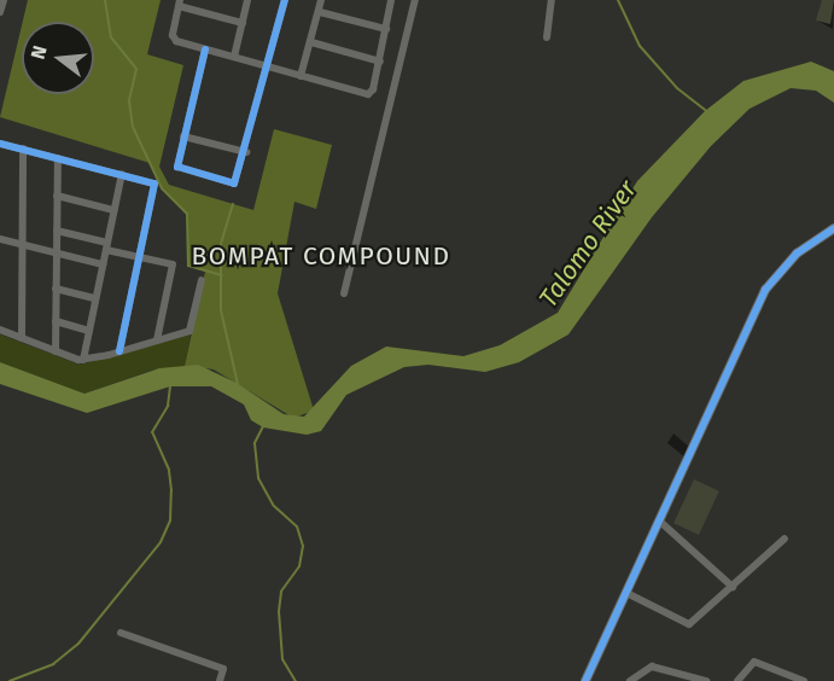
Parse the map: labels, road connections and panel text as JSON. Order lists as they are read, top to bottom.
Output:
{
  "districts": ["BOMPAT COMPOUND"],
  "water": ["Talomo River"],
  "north": "left"
}
